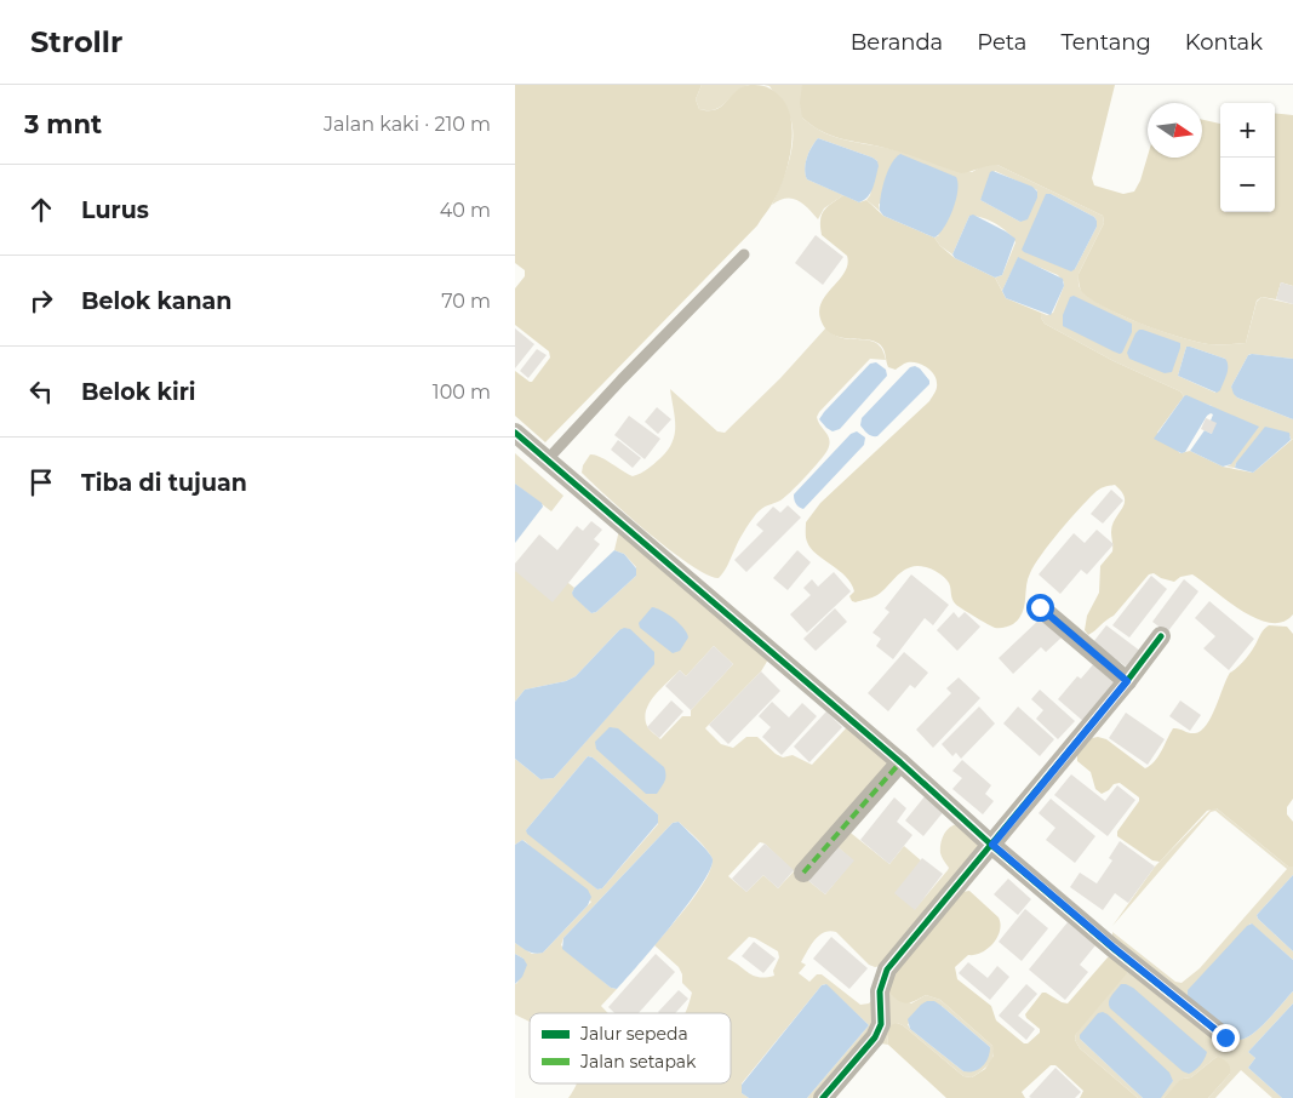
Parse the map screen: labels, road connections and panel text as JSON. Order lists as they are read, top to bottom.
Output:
{
  "legend": ["Jalur sepeda", "Jalan setapak"],
  "north": "right",
  "page": {
    "header": "Strollr",
    "nav": [
      "Beranda",
      "Peta",
      "Tentang",
      "Kontak"
    ],
    "heading": ["3 mnt", "Jalan kaki · 210 m"],
    "map_buttons": ["+", "−"],
    "list": [
      ["Lurus", "40 m"],
      ["Belok kanan", "70 m"],
      ["Belok kiri", "100 m"],
      "Tiba di tujuan"
    ]
  }
}
